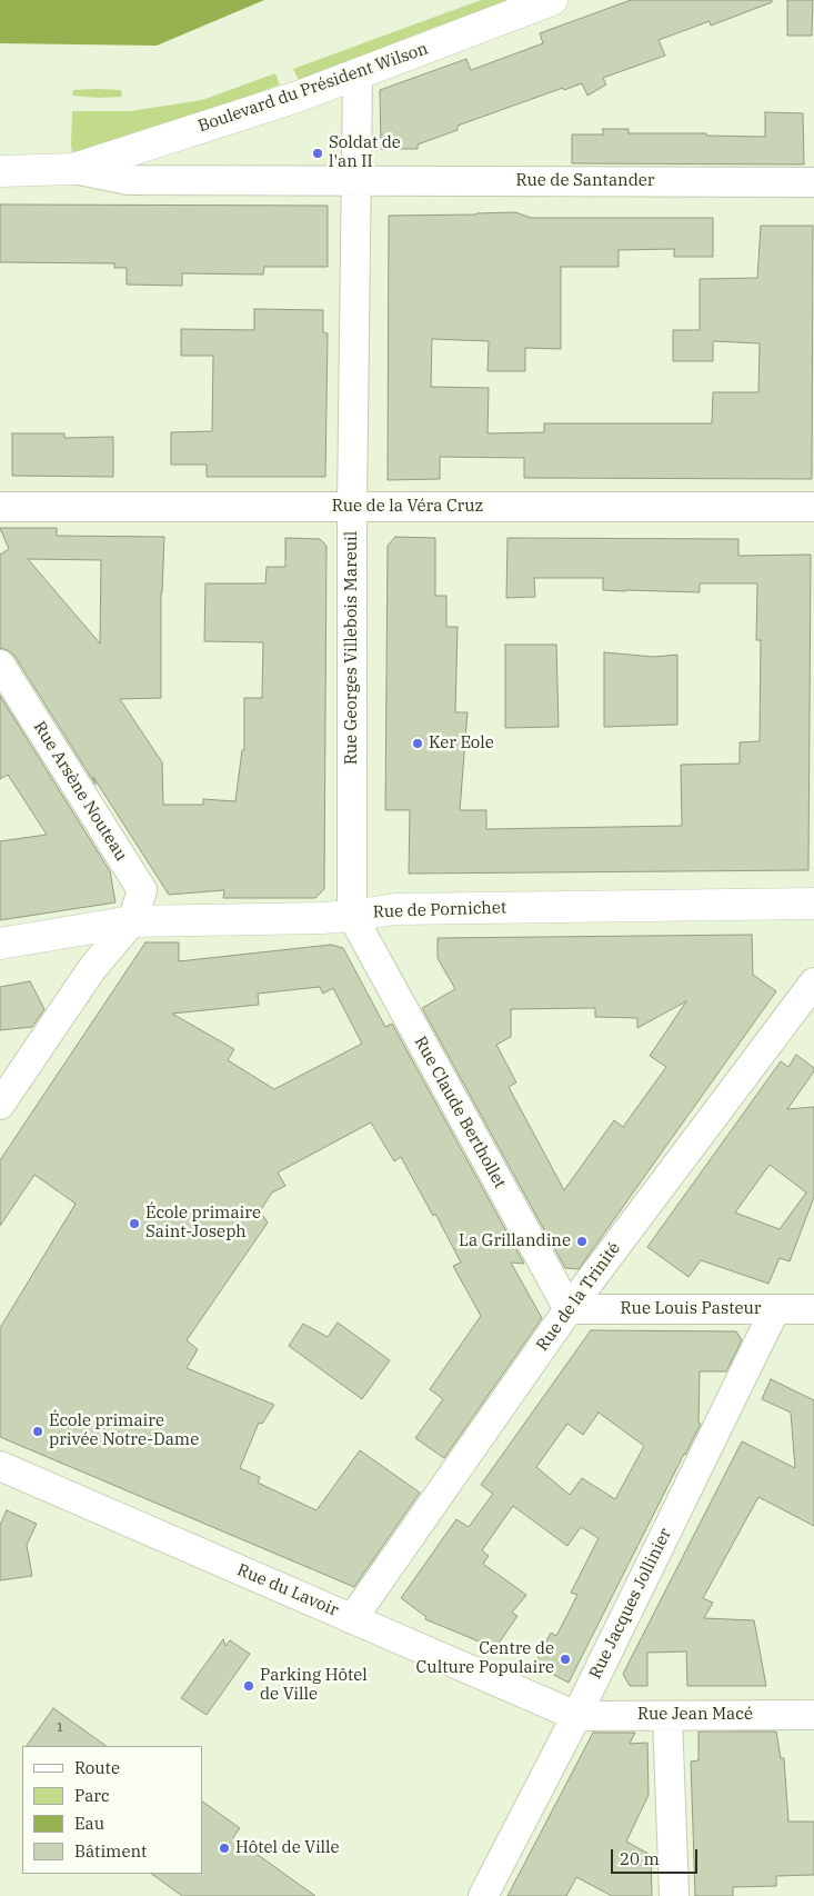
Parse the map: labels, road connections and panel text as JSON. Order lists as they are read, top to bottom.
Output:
{
  "streets": {
    "street": [
      "Boulevard du Président Wilson",
      "Rue de Santander",
      "Rue de la Véra Cruz",
      "Rue Georges Villebois Mareuil",
      "Rue Arsène Nouteau",
      "Rue de Pornichet",
      "Rue Claude Berthollet",
      "Rue de la Trinité",
      "Rue Louis Pasteur",
      "Rue du Lavoir",
      "Rue Jacques Jollinier",
      "Rue Jean Macé"
    ]
  },
  "crossings": [
    ["Boulevard du Président Wilson", "Rue de Santander"],
    ["Boulevard du Président Wilson", "Rue Georges Villebois Mareuil"],
    ["Rue de Santander", "Rue Georges Villebois Mareuil"],
    ["Rue de la Véra Cruz", "Rue Georges Villebois Mareuil"],
    ["Rue Georges Villebois Mareuil", "Rue de Pornichet"],
    ["Rue Georges Villebois Mareuil", "Rue Claude Berthollet"],
    ["Rue Arsène Nouteau", "Rue de Pornichet"],
    ["Rue de Pornichet", "Rue Claude Berthollet"],
    ["Rue Claude Berthollet", "Rue de la Trinité"],
    ["Rue Claude Berthollet", "Rue Louis Pasteur"],
    ["Rue de la Trinité", "Rue Louis Pasteur"],
    ["Rue de la Trinité", "Rue du Lavoir"],
    ["Rue Louis Pasteur", "Rue Jacques Jollinier"],
    ["Rue du Lavoir", "Rue Jacques Jollinier"],
    ["Rue du Lavoir", "Rue Jean Macé"],
    ["Rue Jacques Jollinier", "Rue Jean Macé"]
  ],
  "places": [
    "Soldat de l'an II",
    "Ker Eole",
    "École primaire Saint-Joseph",
    "La Grillandine",
    "École primaire privée Notre-Dame",
    "Centre de Culture Populaire",
    "Parking Hôtel de Ville",
    "Hôtel de Ville"
  ],
  "house_numbers": ["1"],
  "legend": [
    "Route",
    "Parc",
    "Eau",
    "Bâtiment"
  ],
  "scale_bar": "20 m"
}
